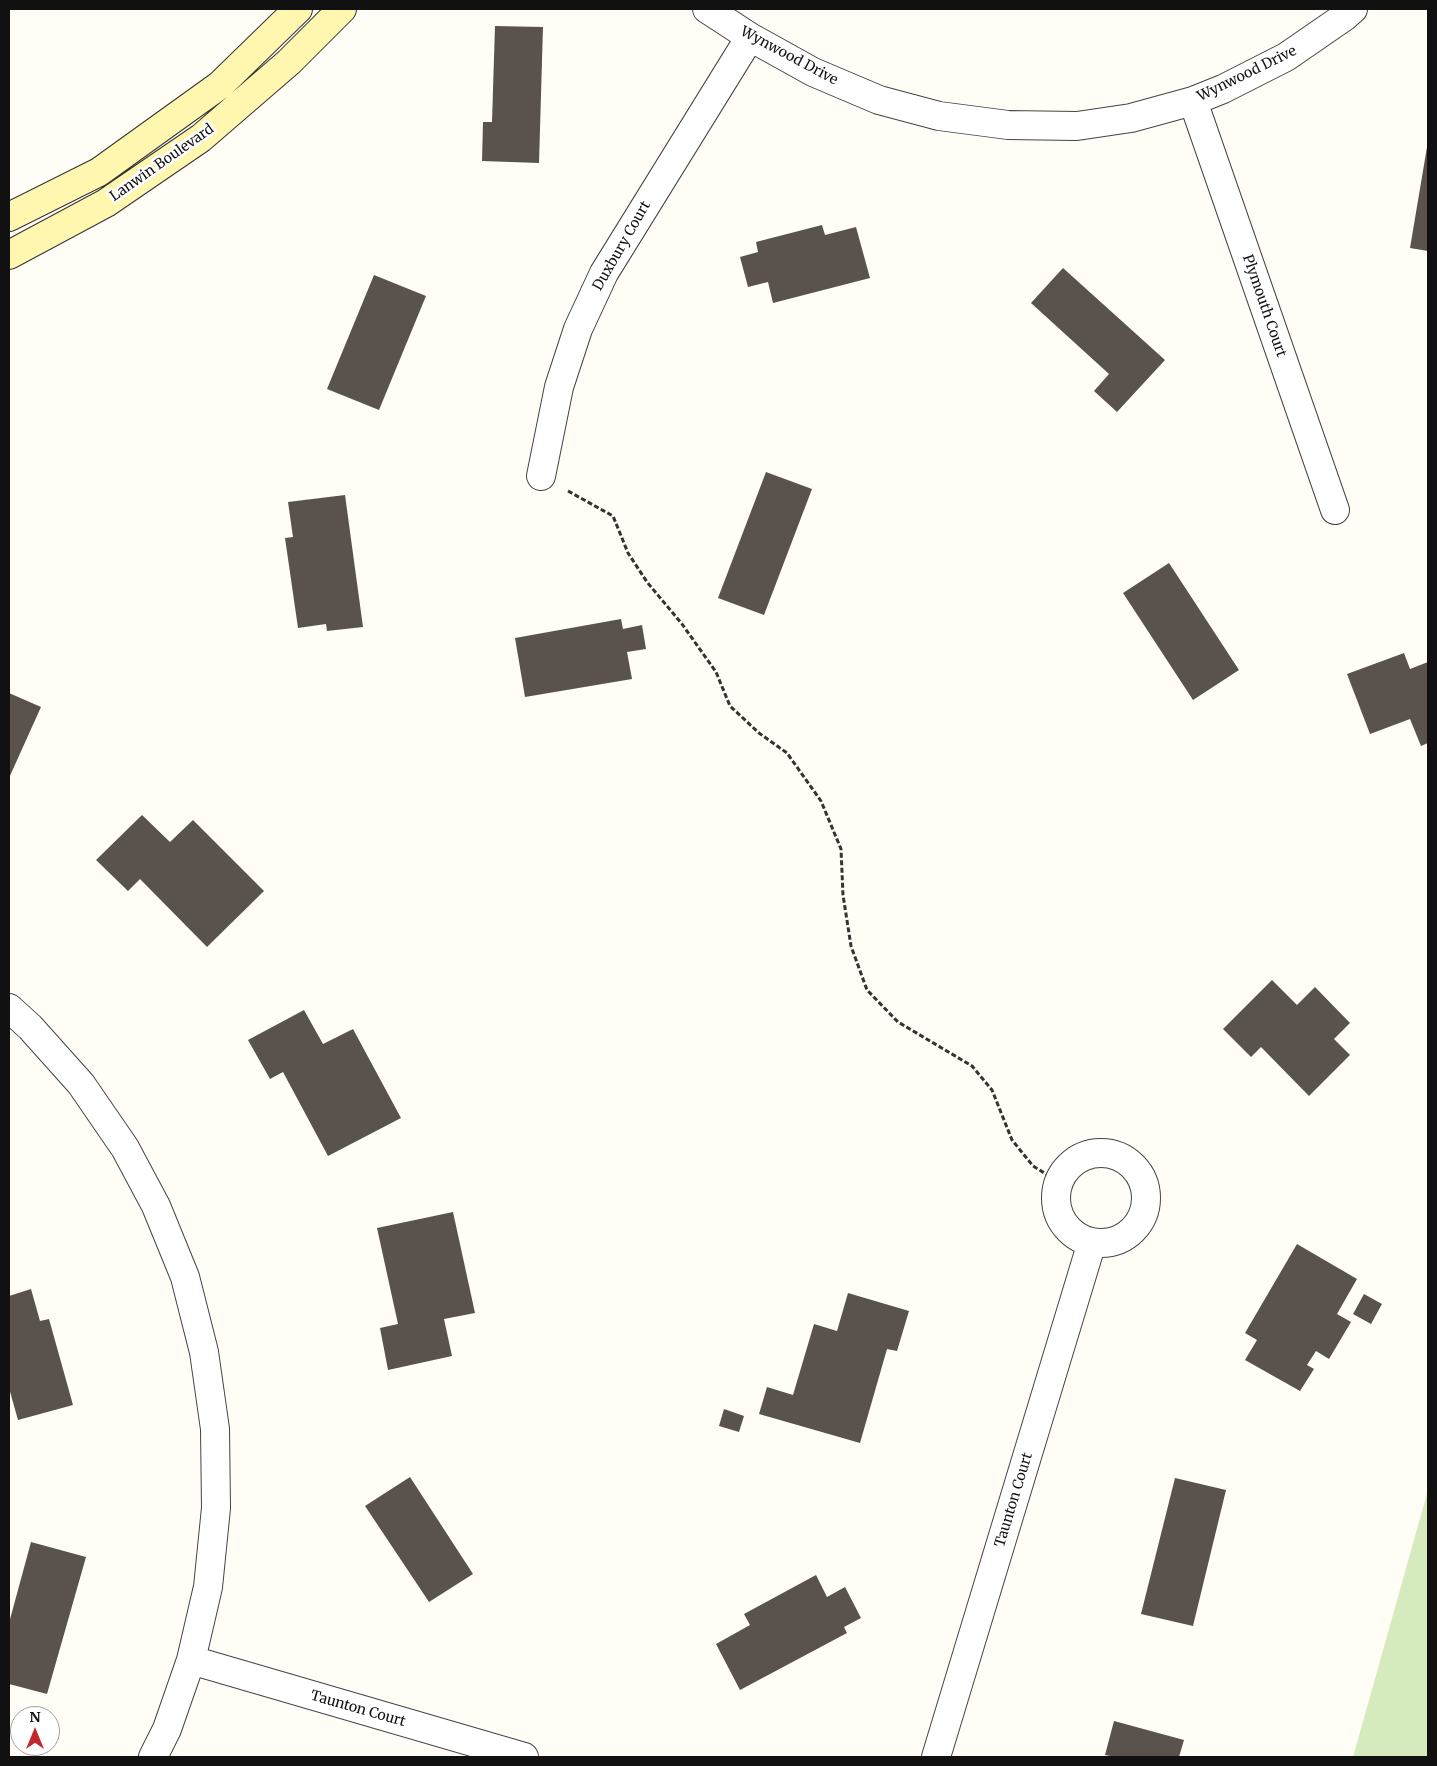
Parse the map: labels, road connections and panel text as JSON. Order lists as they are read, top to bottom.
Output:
{
  "streets": {
    "street": [
      "Wynwood Drive",
      "Lanwin Boulevard",
      "Duxbury Court",
      "Plymouth Court",
      "Taunton Court"
    ]
  },
  "crossings": [
    ["Wynwood Drive", "Duxbury Court"],
    ["Wynwood Drive", "Plymouth Court"]
  ],
  "north": "top"
}
